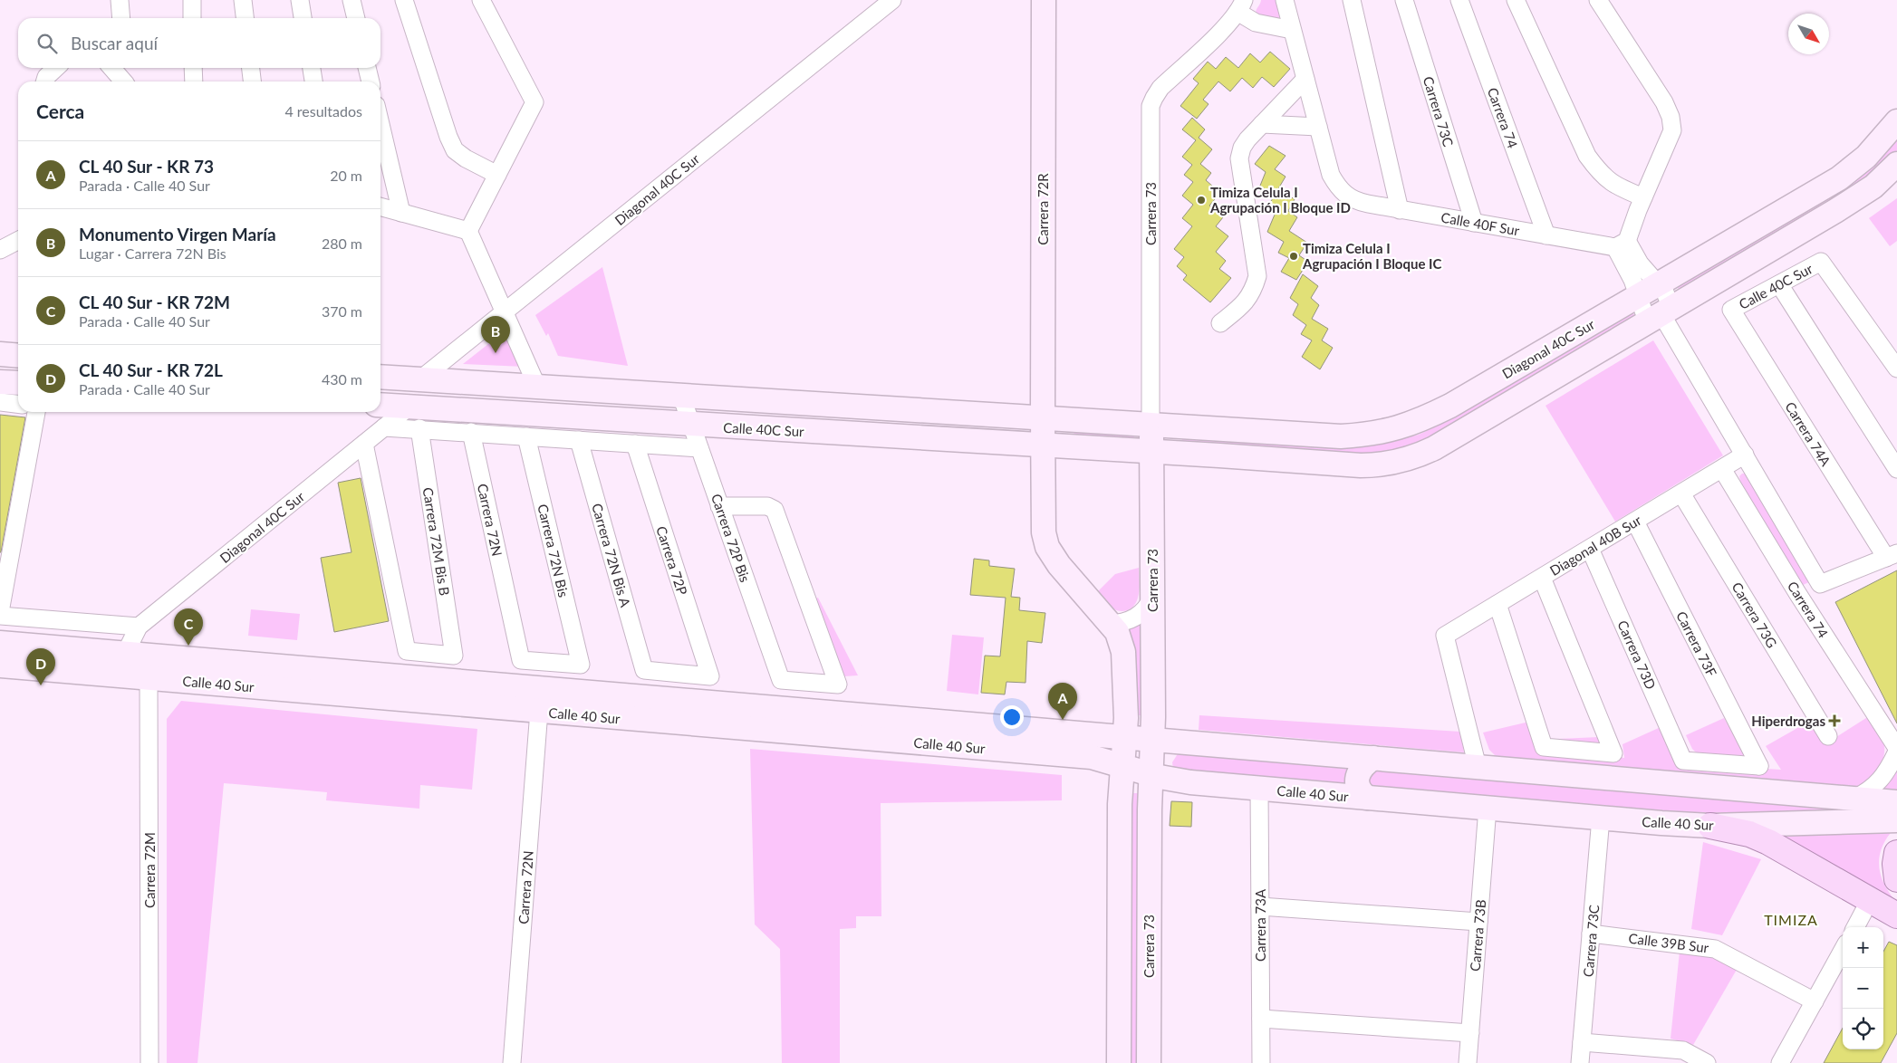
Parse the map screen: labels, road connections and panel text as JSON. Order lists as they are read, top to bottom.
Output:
{
  "streets": {
    "street": [
      "Carrera 73C",
      "Carrera 74",
      "Diagonal 40C Sur",
      "Carrera 72R",
      "Carrera 73",
      "Calle 40F Sur",
      "Calle 40C Sur",
      "Carrera 74A",
      "Carrera 72N",
      "Carrera 72P Bis",
      "Carrera 72M Bis B",
      "Diagonal 40B Sur",
      "Carrera 72N Bis",
      "Carrera 72N Bis A",
      "Carrera 72P",
      "Carrera 73G",
      "Carrera 73F",
      "Carrera 73D",
      "Calle 40 Sur",
      "Carrera 72M",
      "Carrera 73A",
      "Carrera 73B",
      "Calle 39B Sur"
    ]
  },
  "crossings": [
    ["Carrera 73C", "Calle 40F Sur"],
    ["Carrera 73C", "Calle 40 Sur"],
    ["Carrera 73C", "Calle 39B Sur"],
    ["Carrera 74", "Diagonal 40C Sur"],
    ["Carrera 74", "Calle 40F Sur"],
    ["Carrera 74", "Carrera 74A"],
    ["Carrera 74", "Diagonal 40B Sur"],
    ["Carrera 74", "Calle 40 Sur"],
    ["Diagonal 40C Sur", "Carrera 73"],
    ["Diagonal 40C Sur", "Calle 40C Sur"],
    ["Diagonal 40C Sur", "Carrera 72M Bis B"],
    ["Diagonal 40C Sur", "Calle 40 Sur"],
    ["Carrera 72R", "Calle 40C Sur"],
    ["Carrera 73", "Calle 40C Sur"],
    ["Carrera 73", "Calle 40 Sur"],
    ["Calle 40C Sur", "Carrera 74A"],
    ["Calle 40C Sur", "Carrera 72P Bis"],
    ["Carrera 72N", "Carrera 72N Bis"],
    ["Carrera 72N", "Calle 40 Sur"],
    ["Diagonal 40B Sur", "Carrera 73G"],
    ["Diagonal 40B Sur", "Carrera 73F"],
    ["Diagonal 40B Sur", "Carrera 73D"],
    ["Diagonal 40B Sur", "Calle 40 Sur"],
    ["Carrera 72N Bis A", "Carrera 72P"],
    ["Carrera 73F", "Carrera 73D"],
    ["Calle 40 Sur", "Carrera 72M"],
    ["Calle 40 Sur", "Carrera 73A"],
    ["Calle 40 Sur", "Carrera 73B"]
  ],
  "districts": ["TIMIZA"],
  "places": {
    "other": ["Timiza Celula I Agrupación I Bloque ID", "Timiza Celula I Agrupación I Bloque IC"],
    "health": ["Hiperdrogas"]
  },
  "north": "bottom right",
  "page": {
    "search": "Buscar aquí",
    "heading": ["Cerca", "4 resultados"],
    "list": [
      {
        "mark": "A",
        "name": "CL 40 Sur - KR 73",
        "note": "Parada · Calle 40 Sur",
        "value": "20 m"
      },
      {
        "mark": "B",
        "name": "Monumento Virgen María",
        "note": "Lugar · Carrera 72N Bis",
        "value": "280 m"
      },
      {
        "mark": "C",
        "name": "CL 40 Sur - KR 72M",
        "note": "Parada · Calle 40 Sur",
        "value": "370 m"
      },
      {
        "mark": "D",
        "name": "CL 40 Sur - KR 72L",
        "note": "Parada · Calle 40 Sur",
        "value": "430 m"
      }
    ],
    "pins": [
      "B",
      "C",
      "D",
      "A"
    ],
    "map_buttons": ["+", "−"]
  }
}
